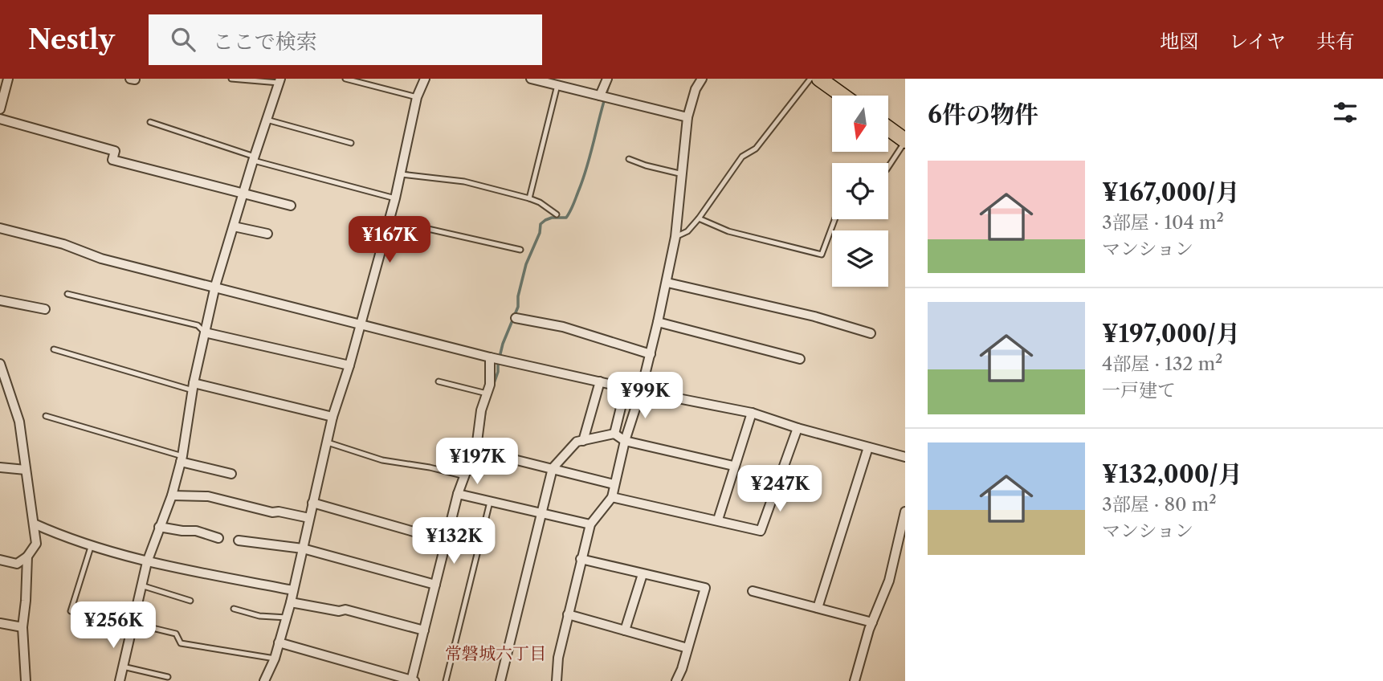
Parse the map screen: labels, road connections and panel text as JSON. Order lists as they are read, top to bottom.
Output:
{
  "districts": ["常磐城六丁目"],
  "north": "bottom",
  "page": {
    "header": "Nestly",
    "search": "ここで検索",
    "nav": ["地図", "レイヤ", "共有"],
    "heading": "6件の物件",
    "list": [
      {
        "name": "¥167,000/月",
        "note": "3部屋 · 104 m² · マンション"
      },
      {
        "name": "¥197,000/月",
        "note": "4部屋 · 132 m² · 一戸建て"
      },
      {
        "name": "¥132,000/月",
        "note": "3部屋 · 80 m² · マンション"
      }
    ],
    "price": [
      "¥167K",
      "¥99K",
      "¥197K",
      "¥247K",
      "¥132K",
      "¥256K"
    ]
  }
}
